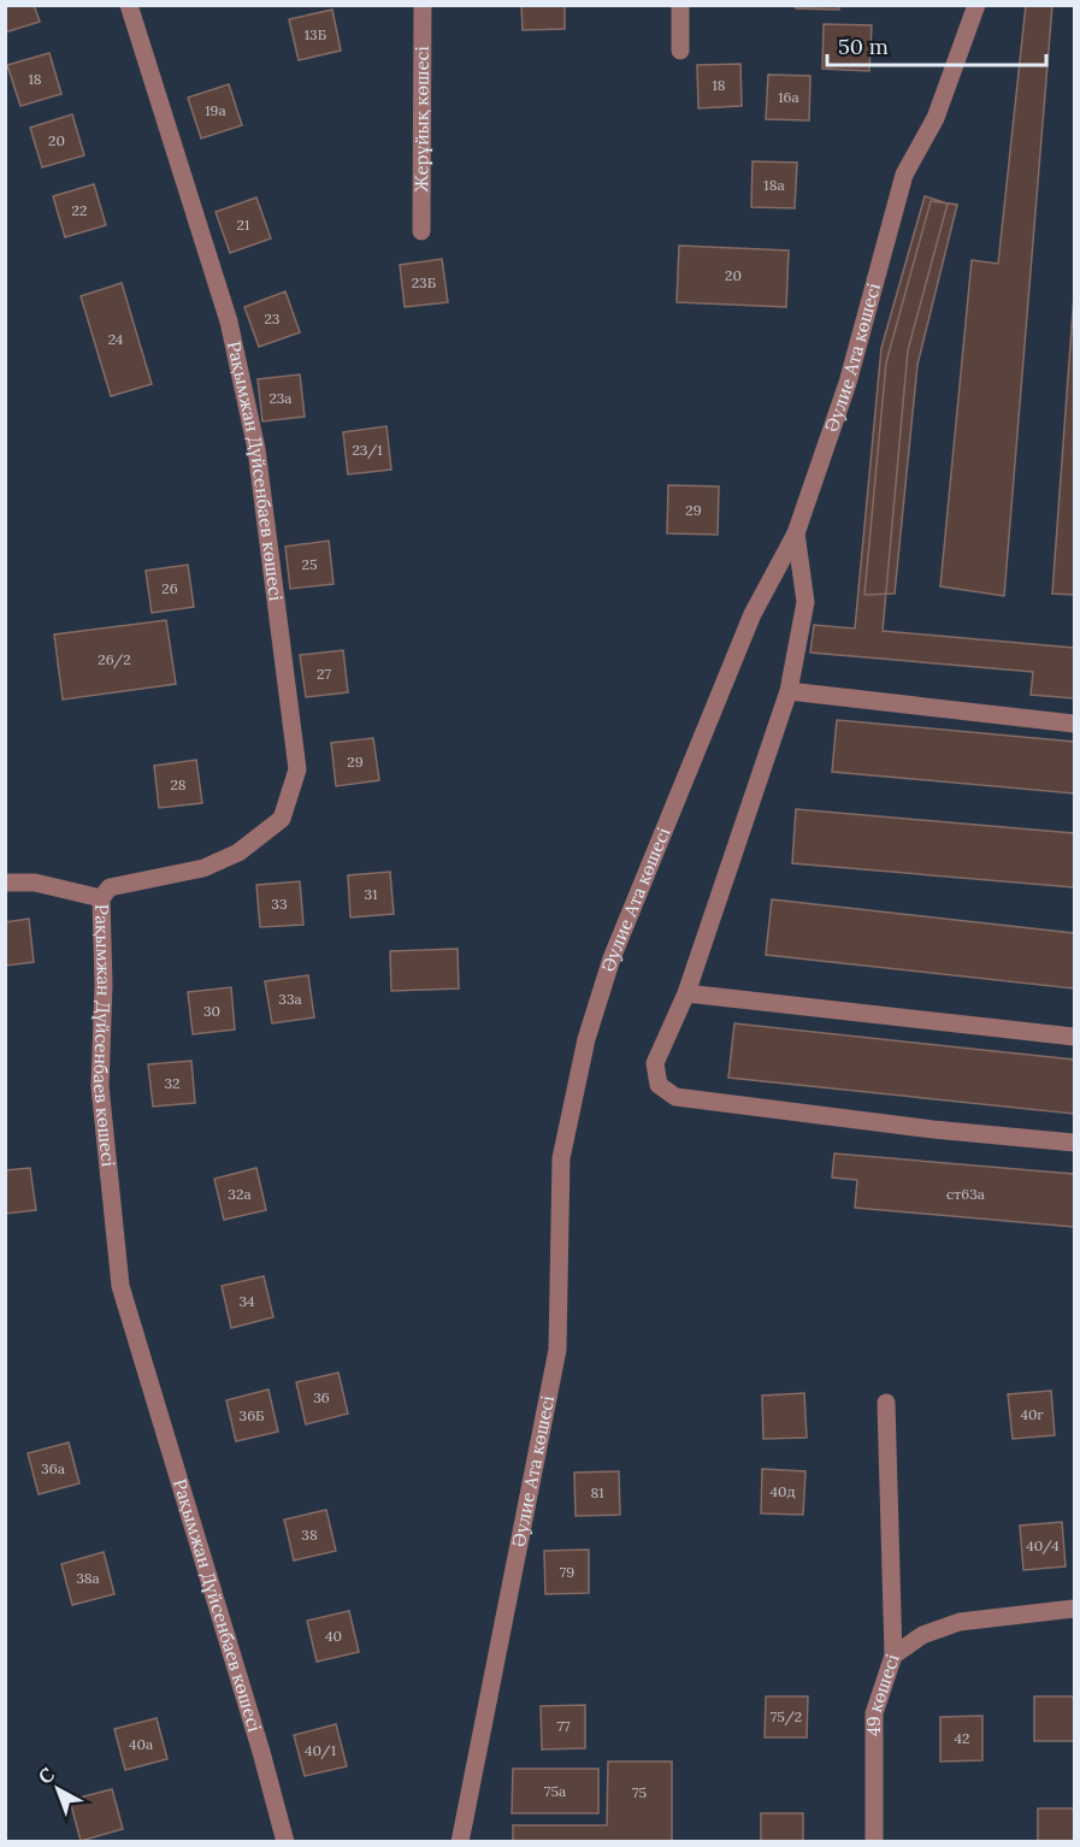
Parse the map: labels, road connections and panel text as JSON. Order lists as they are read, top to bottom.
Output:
{
  "streets": {
    "street": [
      "Жерұйық көшесі",
      "Әулие Ата көшесі",
      "Рақымжан Дүйсенбаев көшесі",
      "49 көшесі"
    ]
  },
  "house_numbers": [
    "13Б",
    "18",
    "18",
    "16а",
    "19а",
    "20",
    "18а",
    "22",
    "21",
    "20",
    "23Б",
    "23",
    "24",
    "23а",
    "23/1",
    "29",
    "25",
    "26",
    "26/2",
    "27",
    "29",
    "28",
    "31",
    "33",
    "33а",
    "30",
    "32",
    "32а",
    "ст63а",
    "34",
    "36",
    "40г",
    "36Б",
    "36а",
    "40д",
    "81",
    "38",
    "40/4",
    "79",
    "38а",
    "40",
    "75/2",
    "77",
    "42",
    "40а",
    "40/1",
    "75а",
    "75"
  ],
  "scale_bar": "50 m",
  "north": "top left"
}
